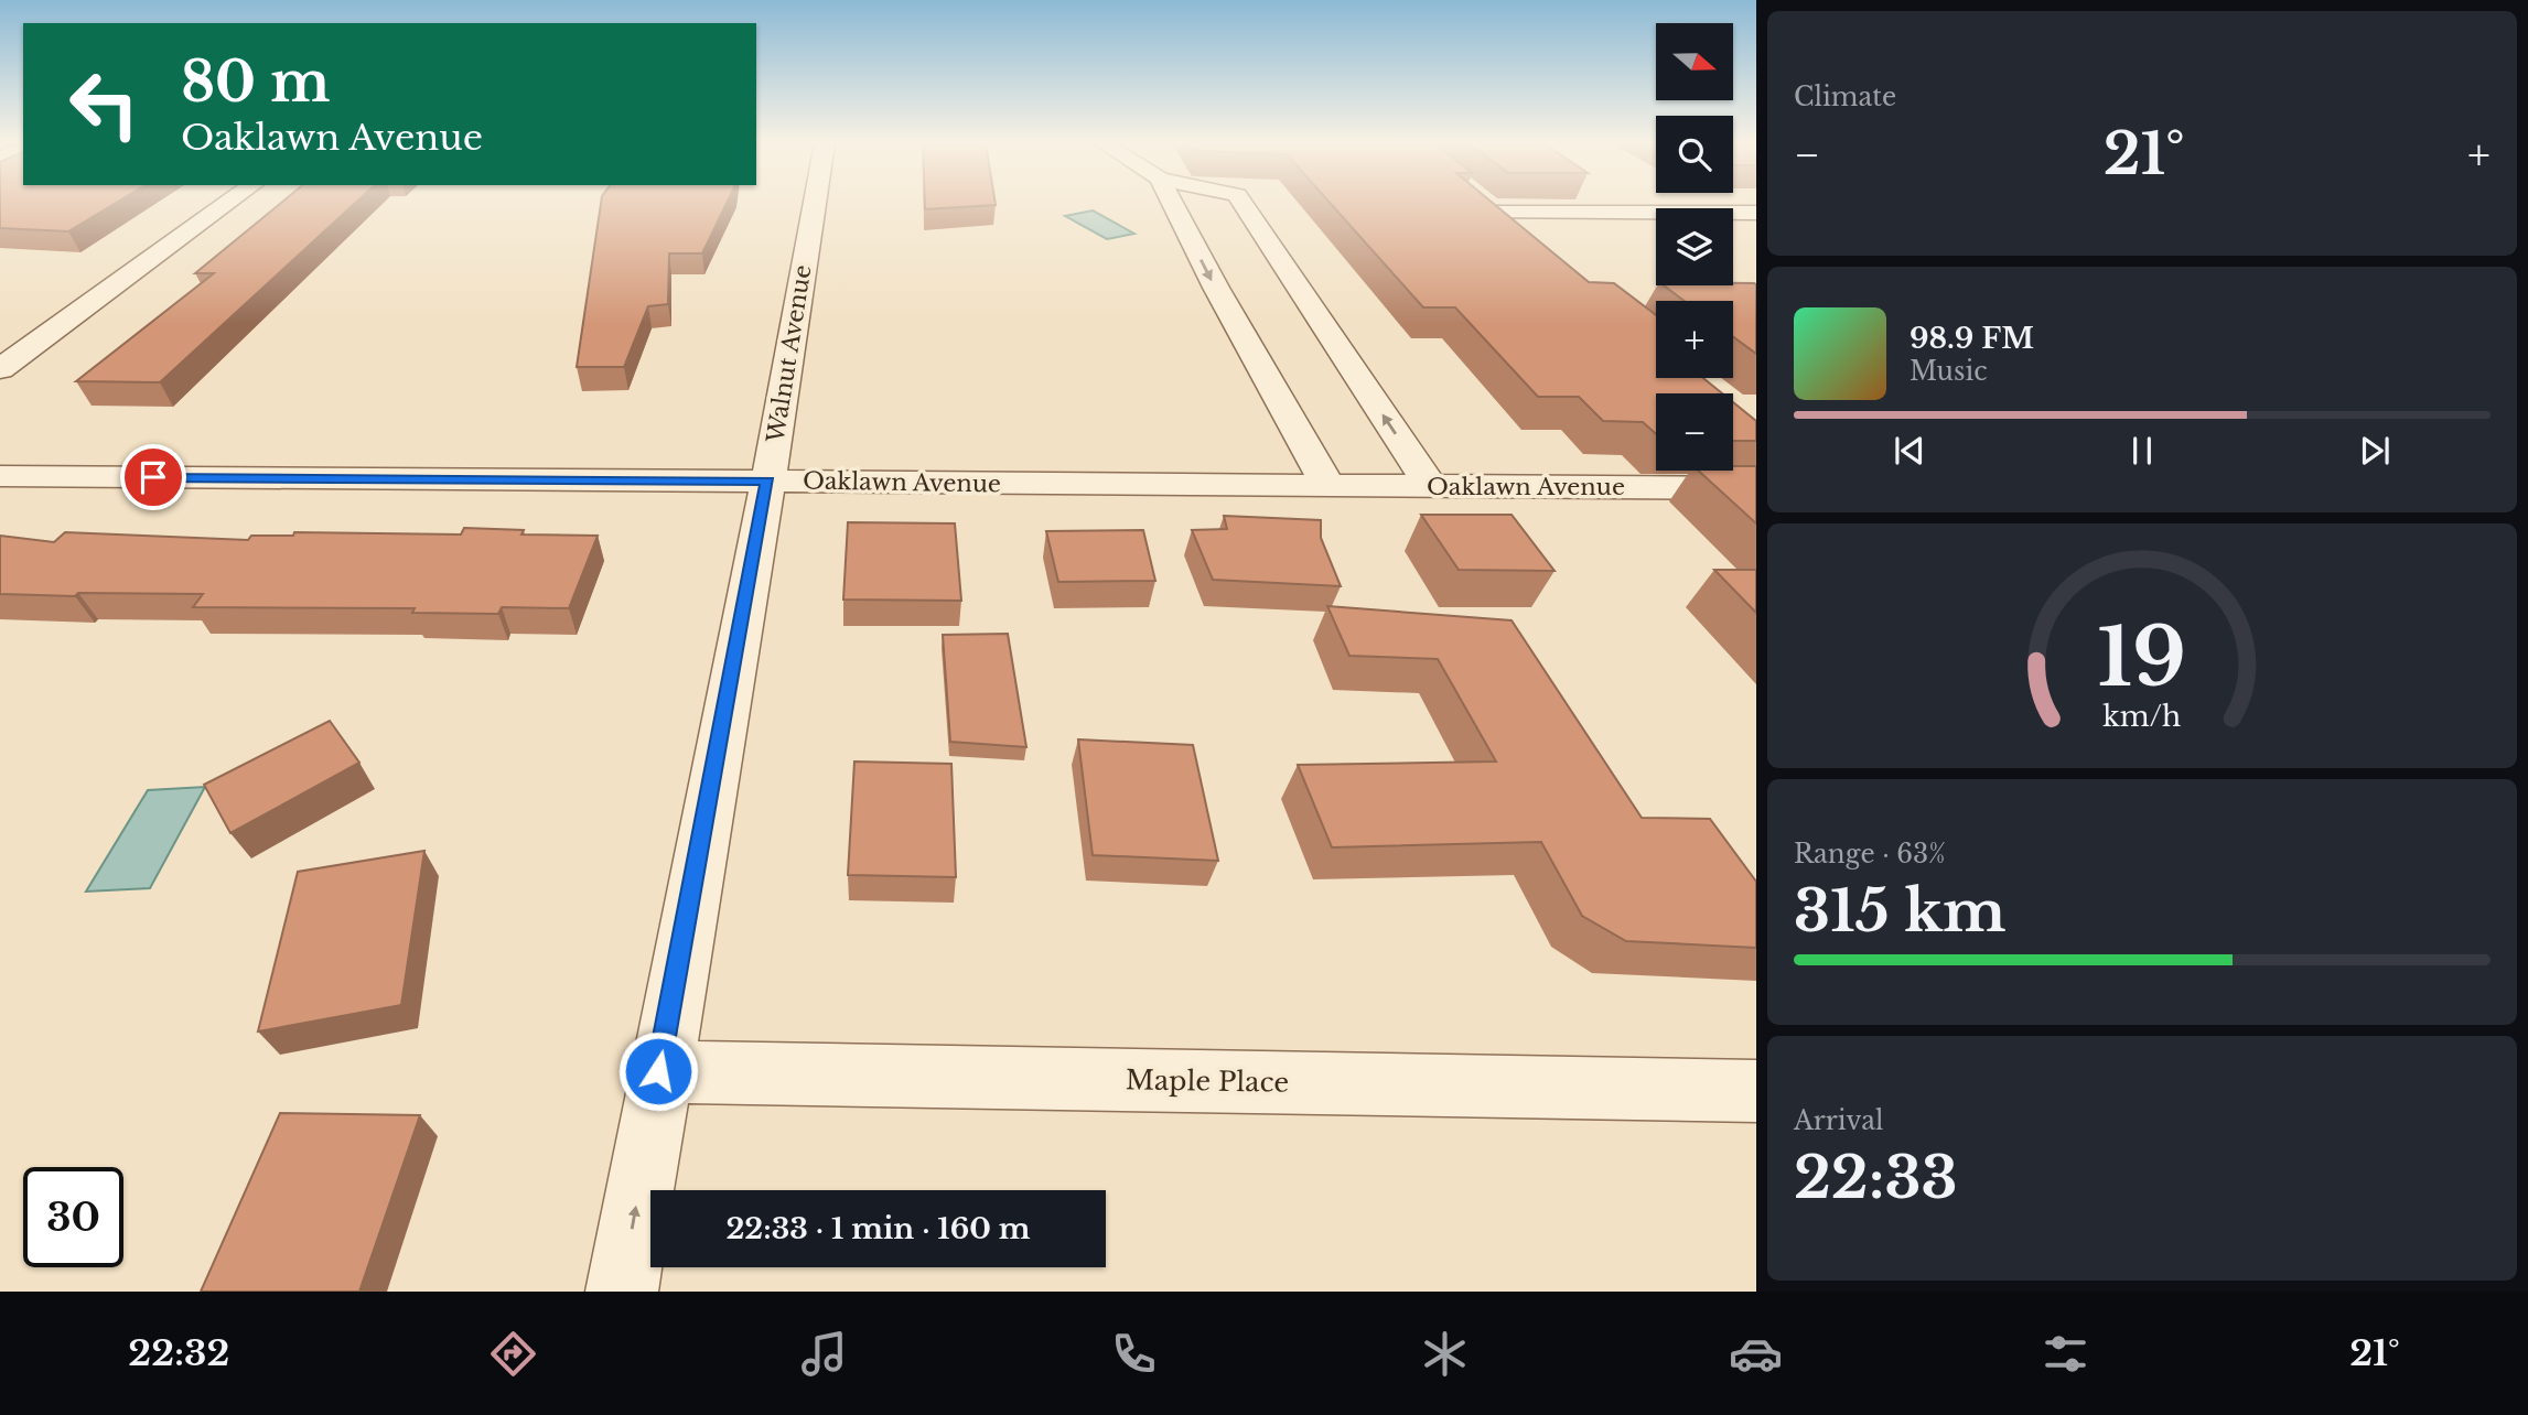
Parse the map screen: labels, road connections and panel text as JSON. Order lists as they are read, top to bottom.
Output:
{
  "streets": {
    "street": ["Walnut Avenue", "Oaklawn Avenue", "Maple Place"]
  },
  "crossings": [
    ["Walnut Avenue", "Oaklawn Avenue"],
    ["Walnut Avenue", "Maple Place"]
  ],
  "north": "right",
  "page": {
    "tile": [
      "Climate",
      ["Range · 63%", "315 km"],
      ["Arrival", "22:33"]
    ],
    "map_buttons": ["+", "−"],
    "turn": ["80 m", "Oaklawn Avenue"],
    "heat": ["−", "21°", "+"],
    "song": ["98.9 FM", "Music"],
    "limit": "30",
    "trip": "22:33 · 1 min · 160 m",
    "tabs": ["22:32", "21°"],
    "gauge": ["19", "km/h"]
  }
}
